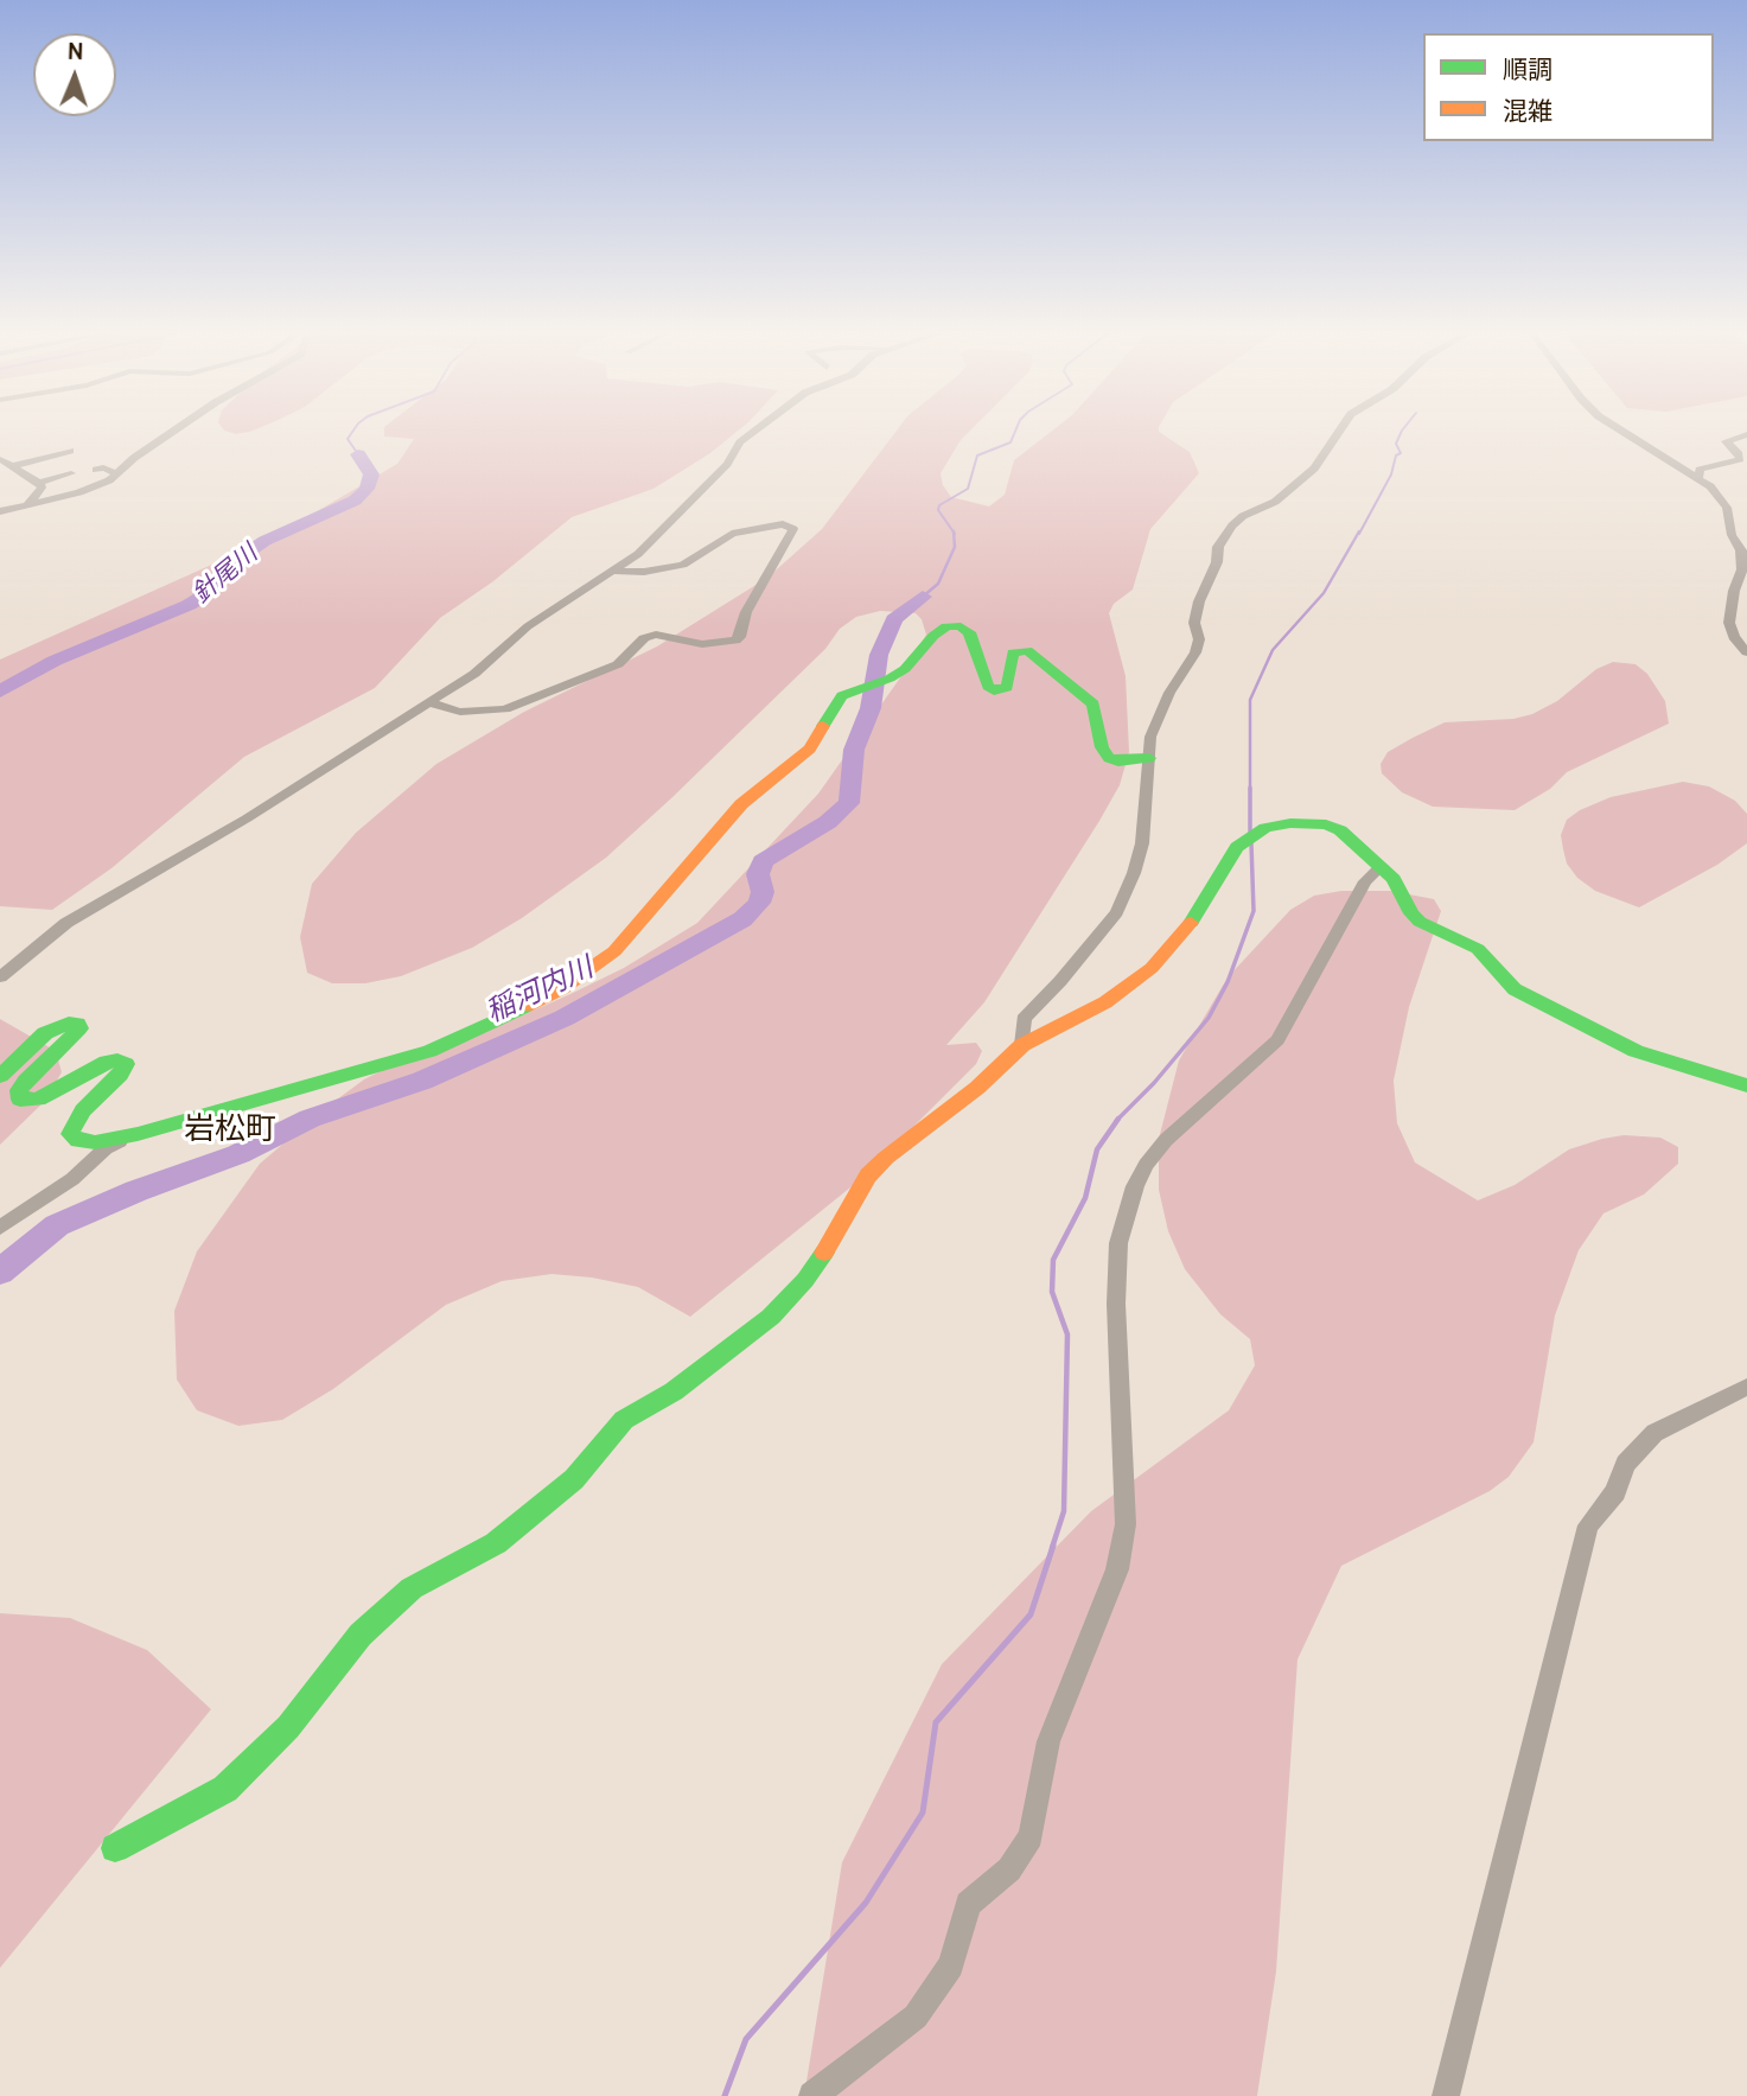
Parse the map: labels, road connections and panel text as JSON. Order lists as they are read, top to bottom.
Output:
{
  "districts": ["岩松町"],
  "water": ["針尾川", "稲河内川"],
  "legend": ["順調", "混雑"],
  "north": "top"
}
